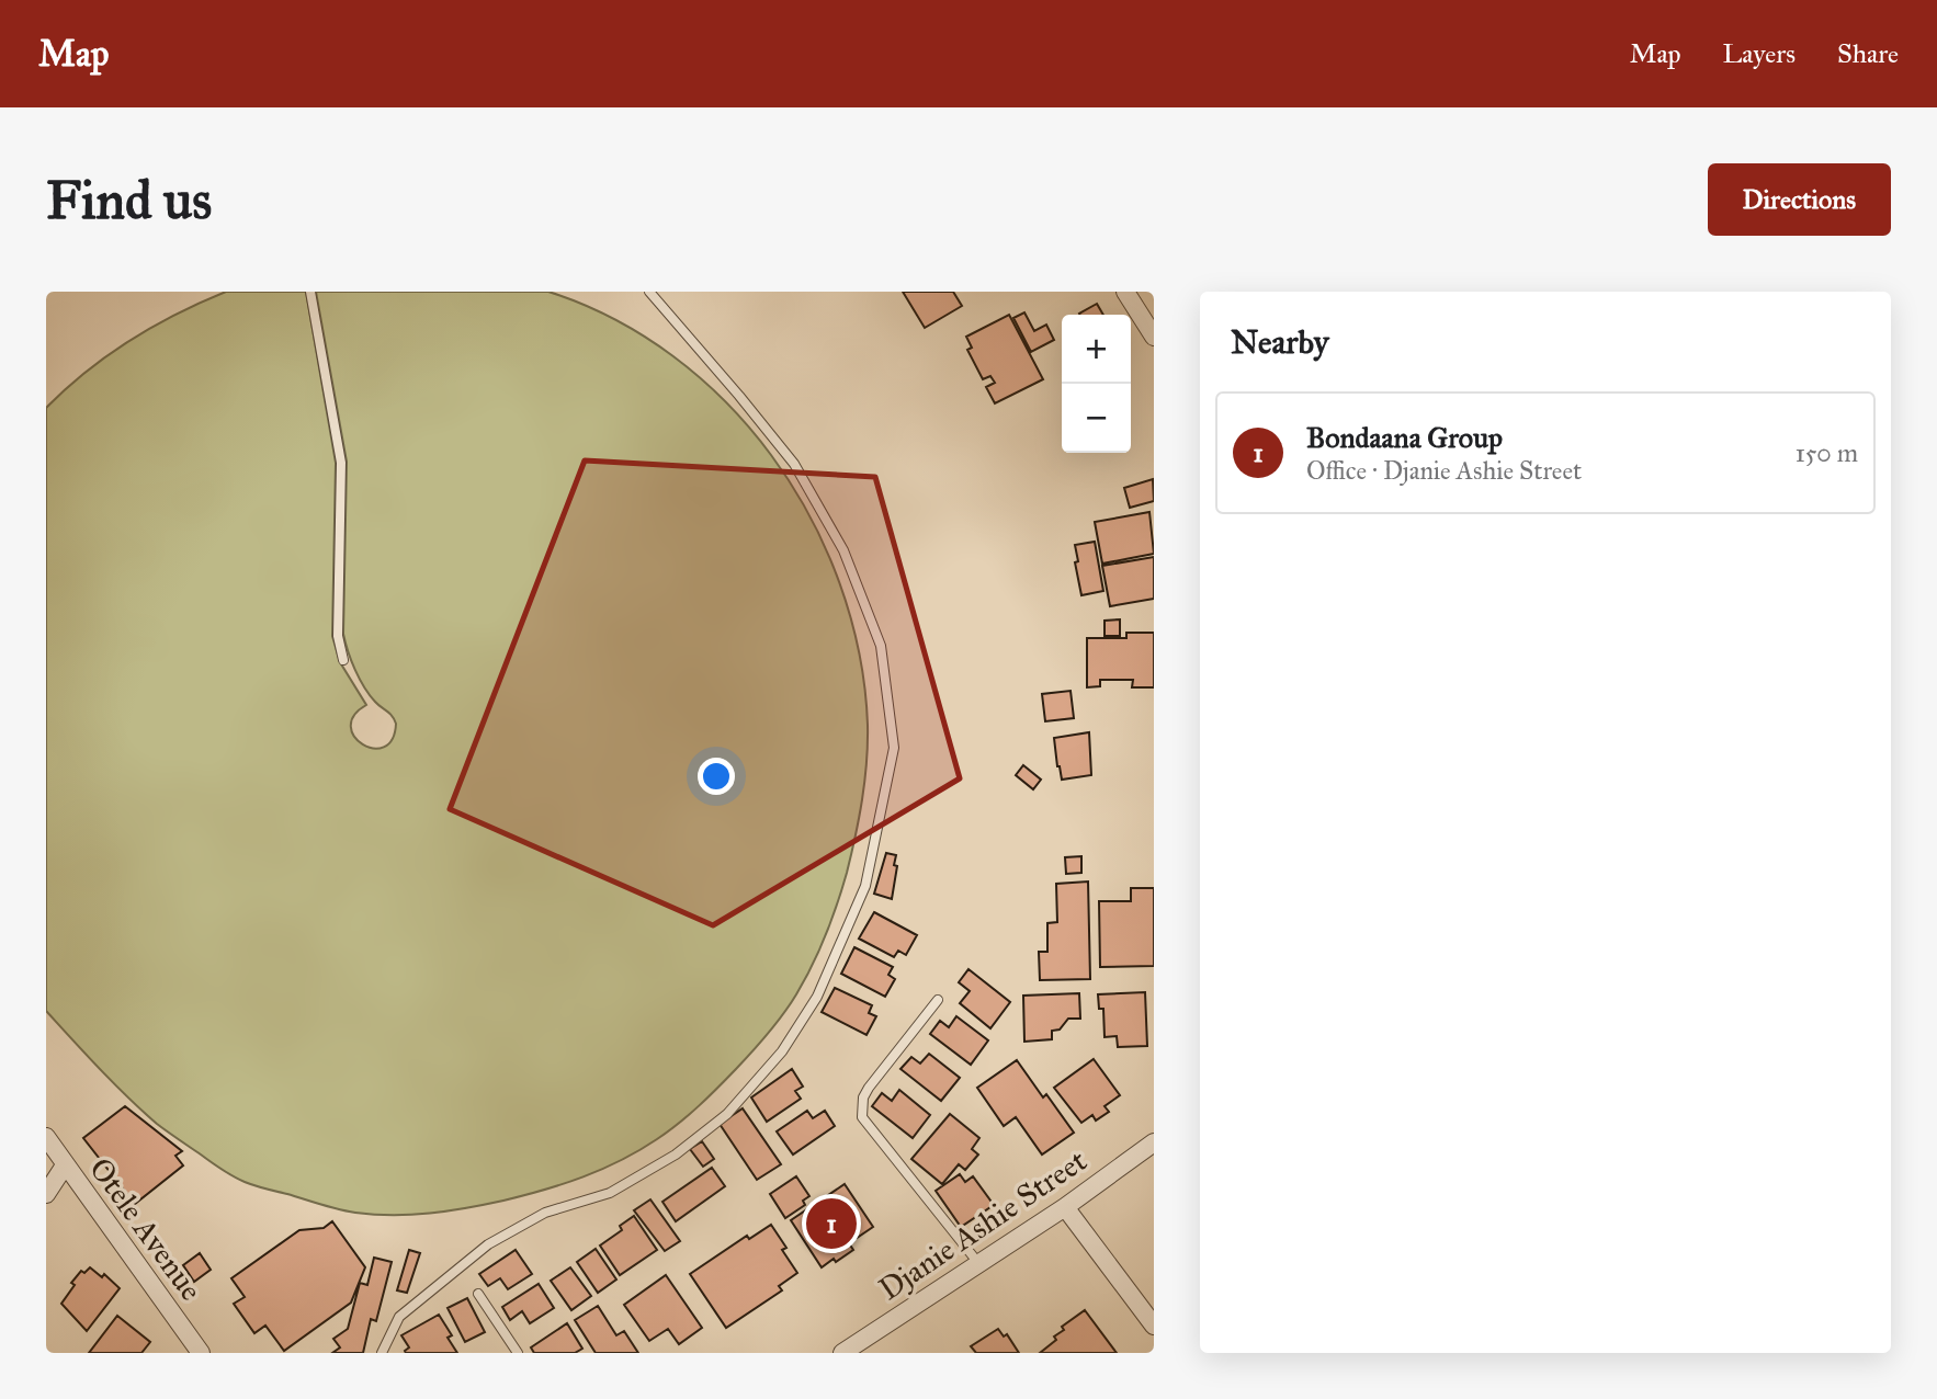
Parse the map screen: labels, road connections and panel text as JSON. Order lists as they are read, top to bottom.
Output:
{
  "streets": {
    "street": ["Djanie Ashie Street", "Otele Avenue"]
  },
  "page": {
    "header": "Map",
    "nav": ["Map", "Layers", "Share"],
    "buttons": "Directions",
    "title": "Find us",
    "heading": "Nearby",
    "map_buttons": ["+", "−"],
    "list": [
      {
        "mark": "1",
        "name": "Bondaana Group",
        "note": "Office · Djanie Ashie Street",
        "value": "150 m"
      }
    ],
    "pins": "1"
  }
}
